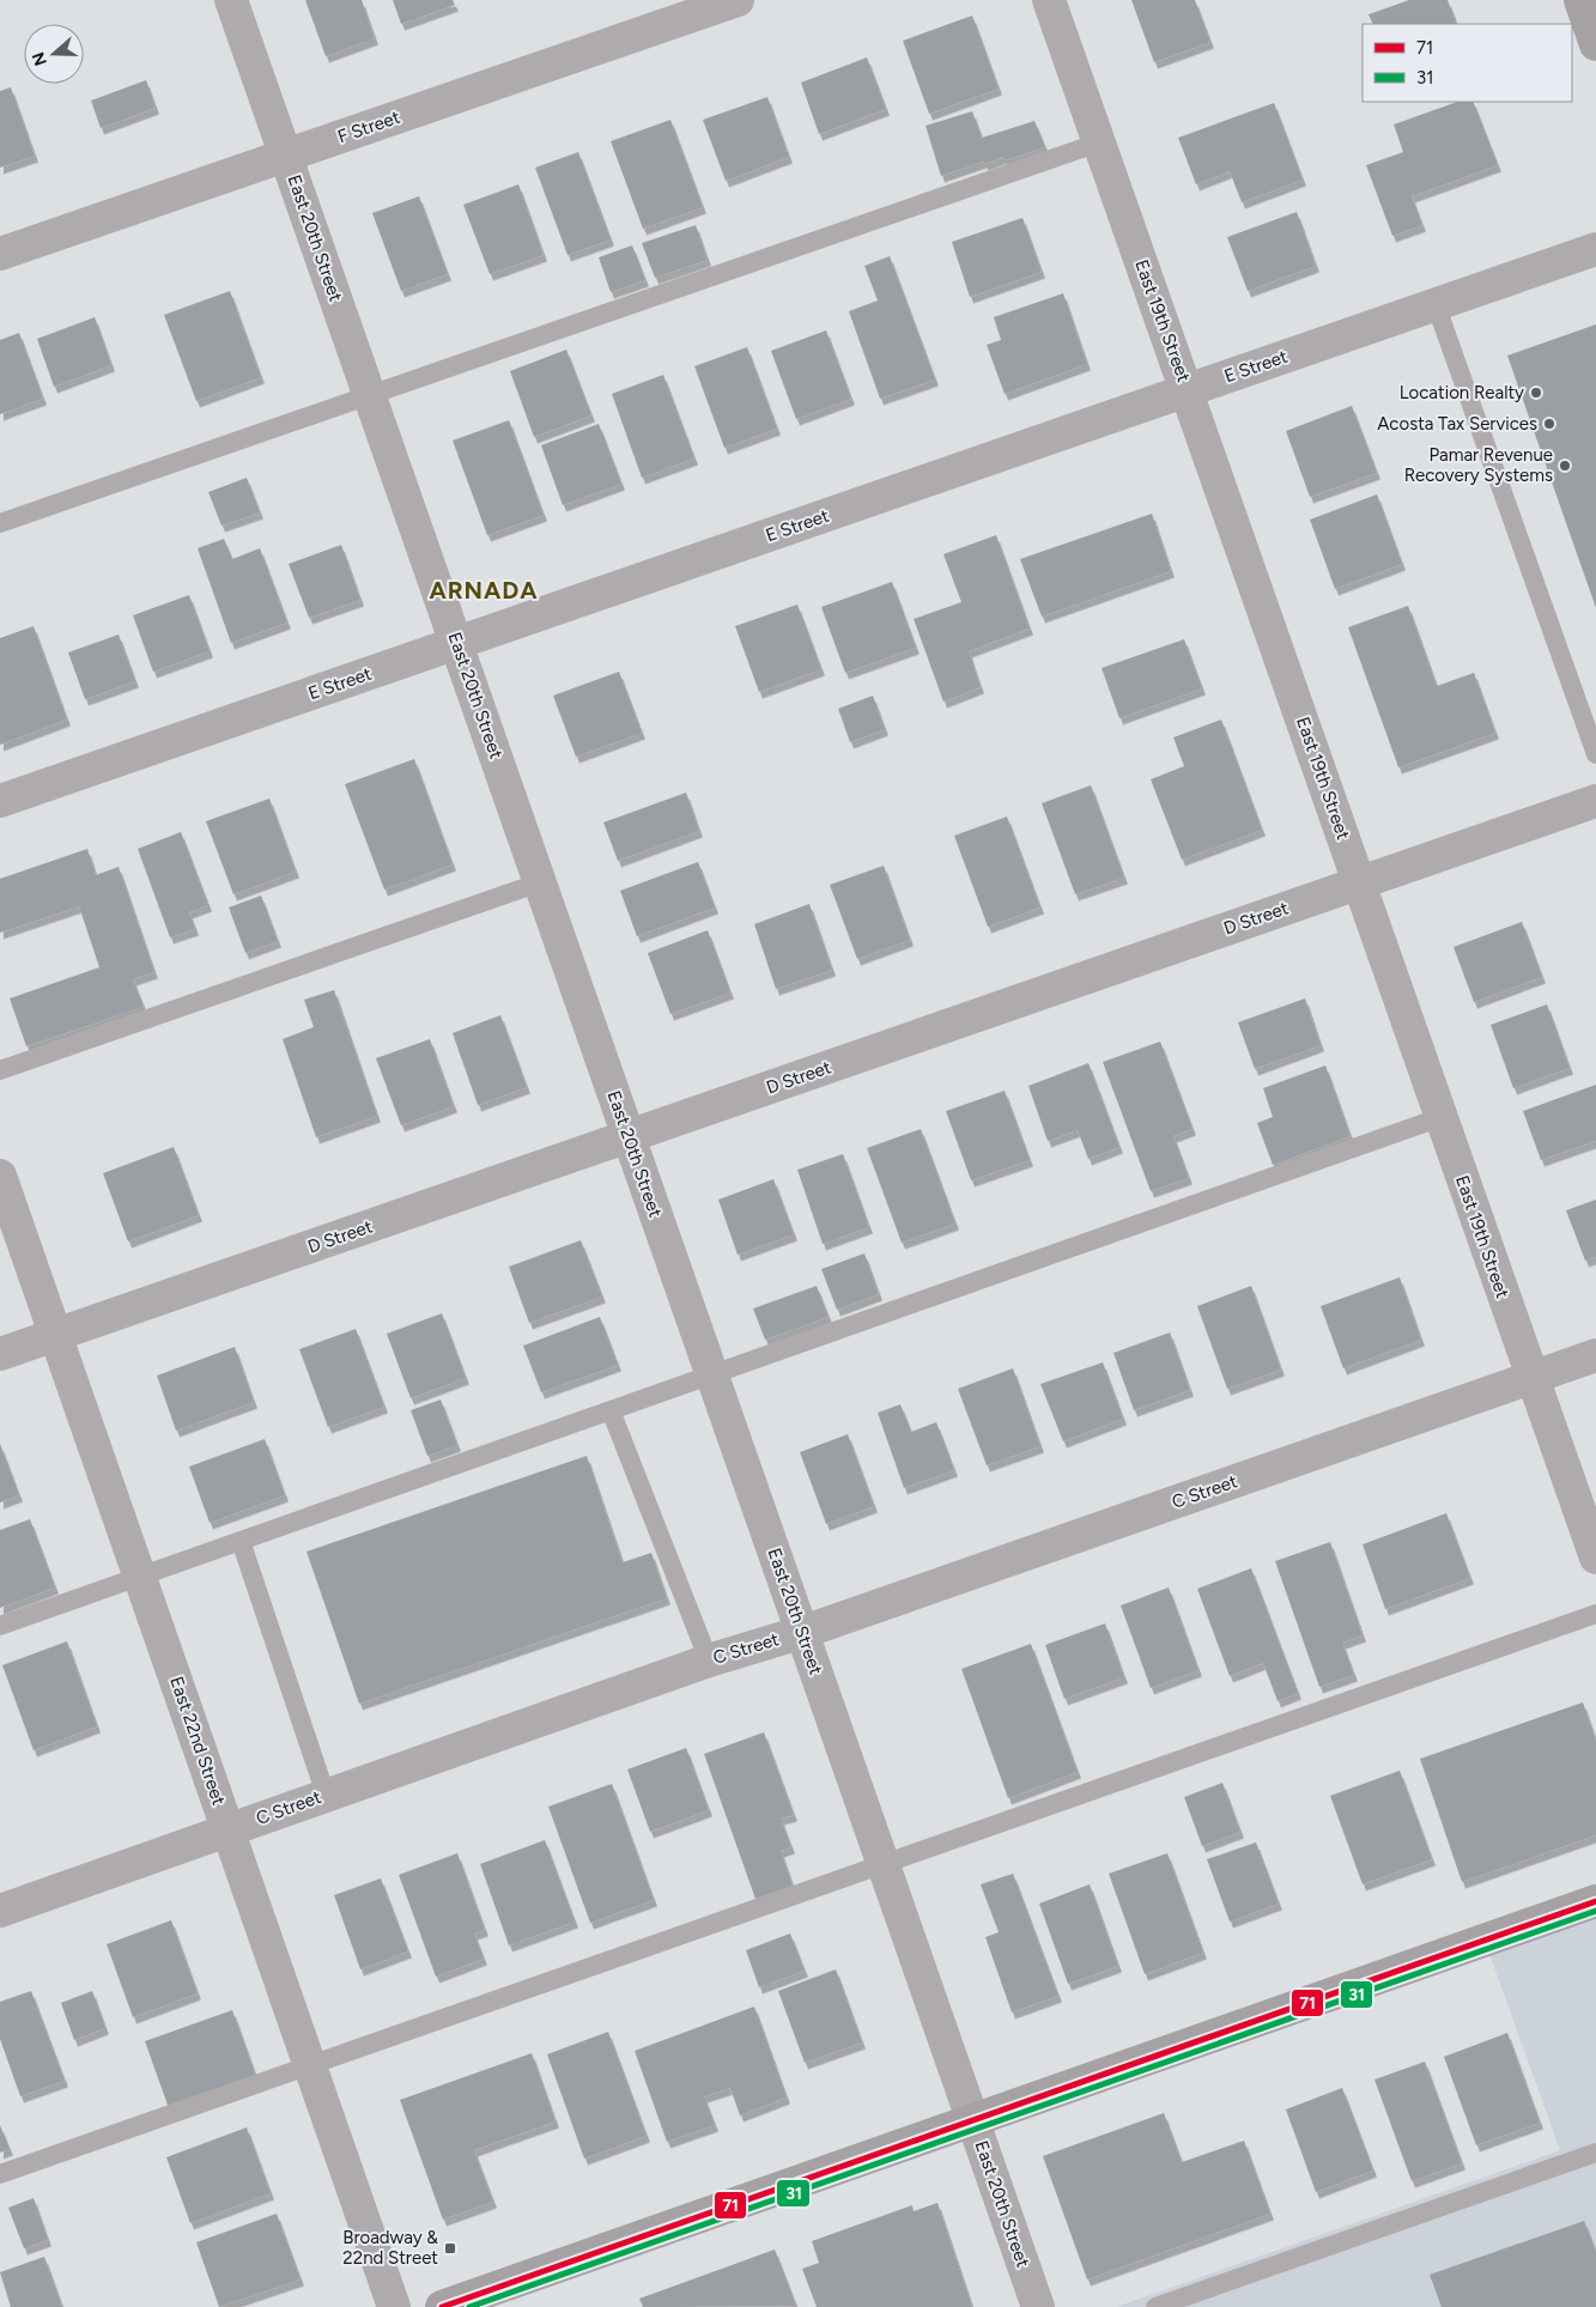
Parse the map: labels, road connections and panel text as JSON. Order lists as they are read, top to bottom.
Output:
{
  "streets": {
    "street": [
      "F Street",
      "East 20th Street",
      "East 19th Street",
      "E Street",
      "D Street",
      "C Street",
      "East 22nd Street"
    ]
  },
  "crossings": [
    ["F Street", "East 20th Street"],
    ["East 20th Street", "E Street"],
    ["East 20th Street", "D Street"],
    ["East 20th Street", "C Street"],
    ["East 19th Street", "E Street"],
    ["East 19th Street", "D Street"],
    ["East 19th Street", "C Street"],
    ["D Street", "East 22nd Street"],
    ["C Street", "East 22nd Street"]
  ],
  "districts": ["ARNADA"],
  "places": {
    "other": ["Location Realty", "Acosta Tax Services", "Pamar Revenue Recovery Systems"],
    "transit": ["Broadway & 22nd Street"]
  },
  "lines": ["transit line 71", "transit line 31"],
  "legend": ["71", "31"],
  "north": "left"
}
